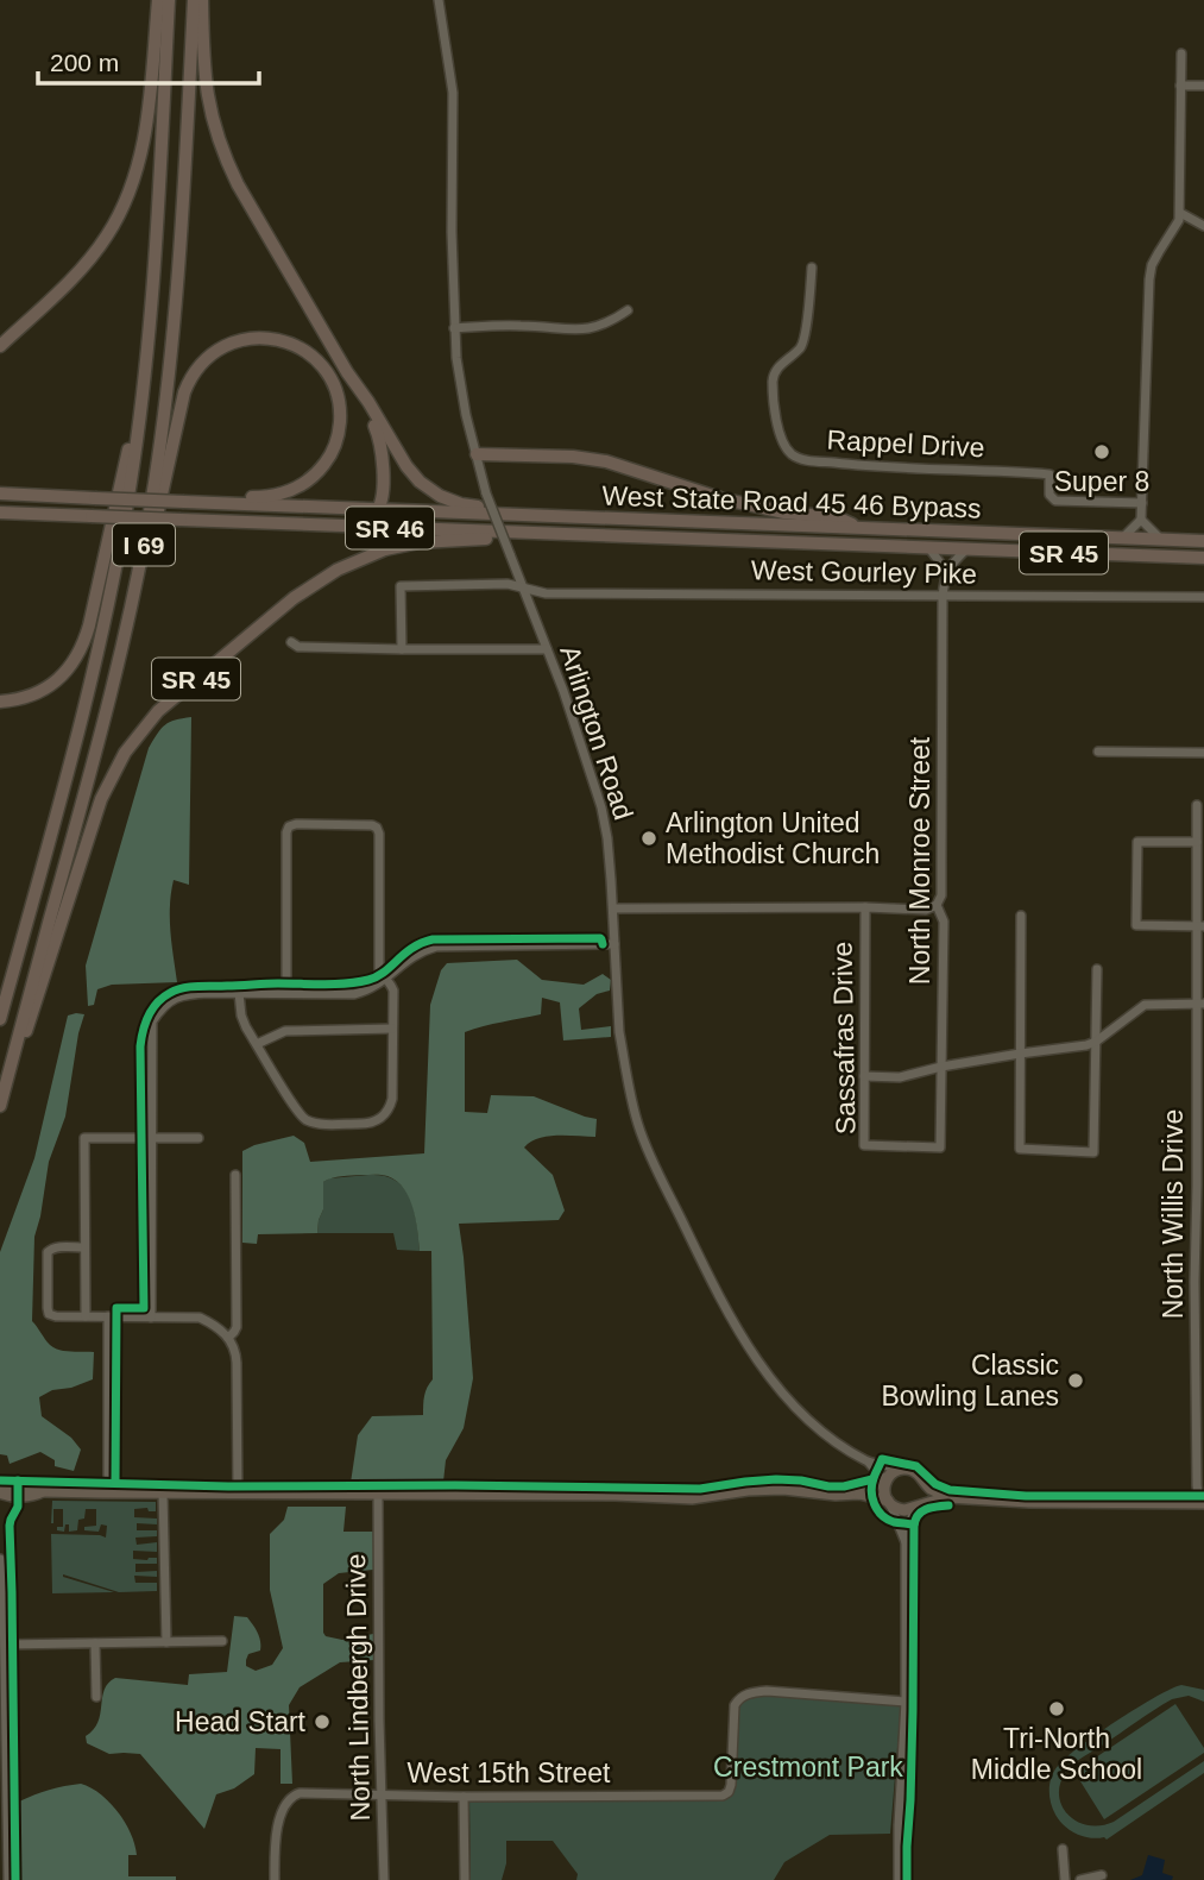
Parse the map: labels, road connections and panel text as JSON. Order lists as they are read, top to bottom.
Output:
{
  "streets": {
    "highway": [
      "West State Road 45 46 Bypass",
      "SR 46",
      "I 69",
      "SR 45"
    ],
    "street": [
      "Rappel Drive",
      "West Gourley Pike",
      "Arlington Road",
      "North Monroe Street",
      "Sassafras Drive",
      "North Willis Drive",
      "North Lindbergh Drive",
      "West 15th Street"
    ]
  },
  "crossings": [
    ["West State Road 45 46 Bypass", "SR 46"],
    ["West State Road 45 46 Bypass", "SR 45"],
    ["SR 46", "SR 45"],
    ["I 69", "SR 45"],
    ["West Gourley Pike", "Arlington Road"],
    ["West Gourley Pike", "North Monroe Street"],
    ["North Monroe Street", "Sassafras Drive"],
    ["North Lindbergh Drive", "West 15th Street"]
  ],
  "parks": ["Crestmont Park"],
  "places": [
    "Super 8",
    "Arlington United Methodist Church",
    "Classic Bowling Lanes",
    "Tri-North Middle School",
    "Head Start"
  ],
  "scale_bar": "200 m"
}
